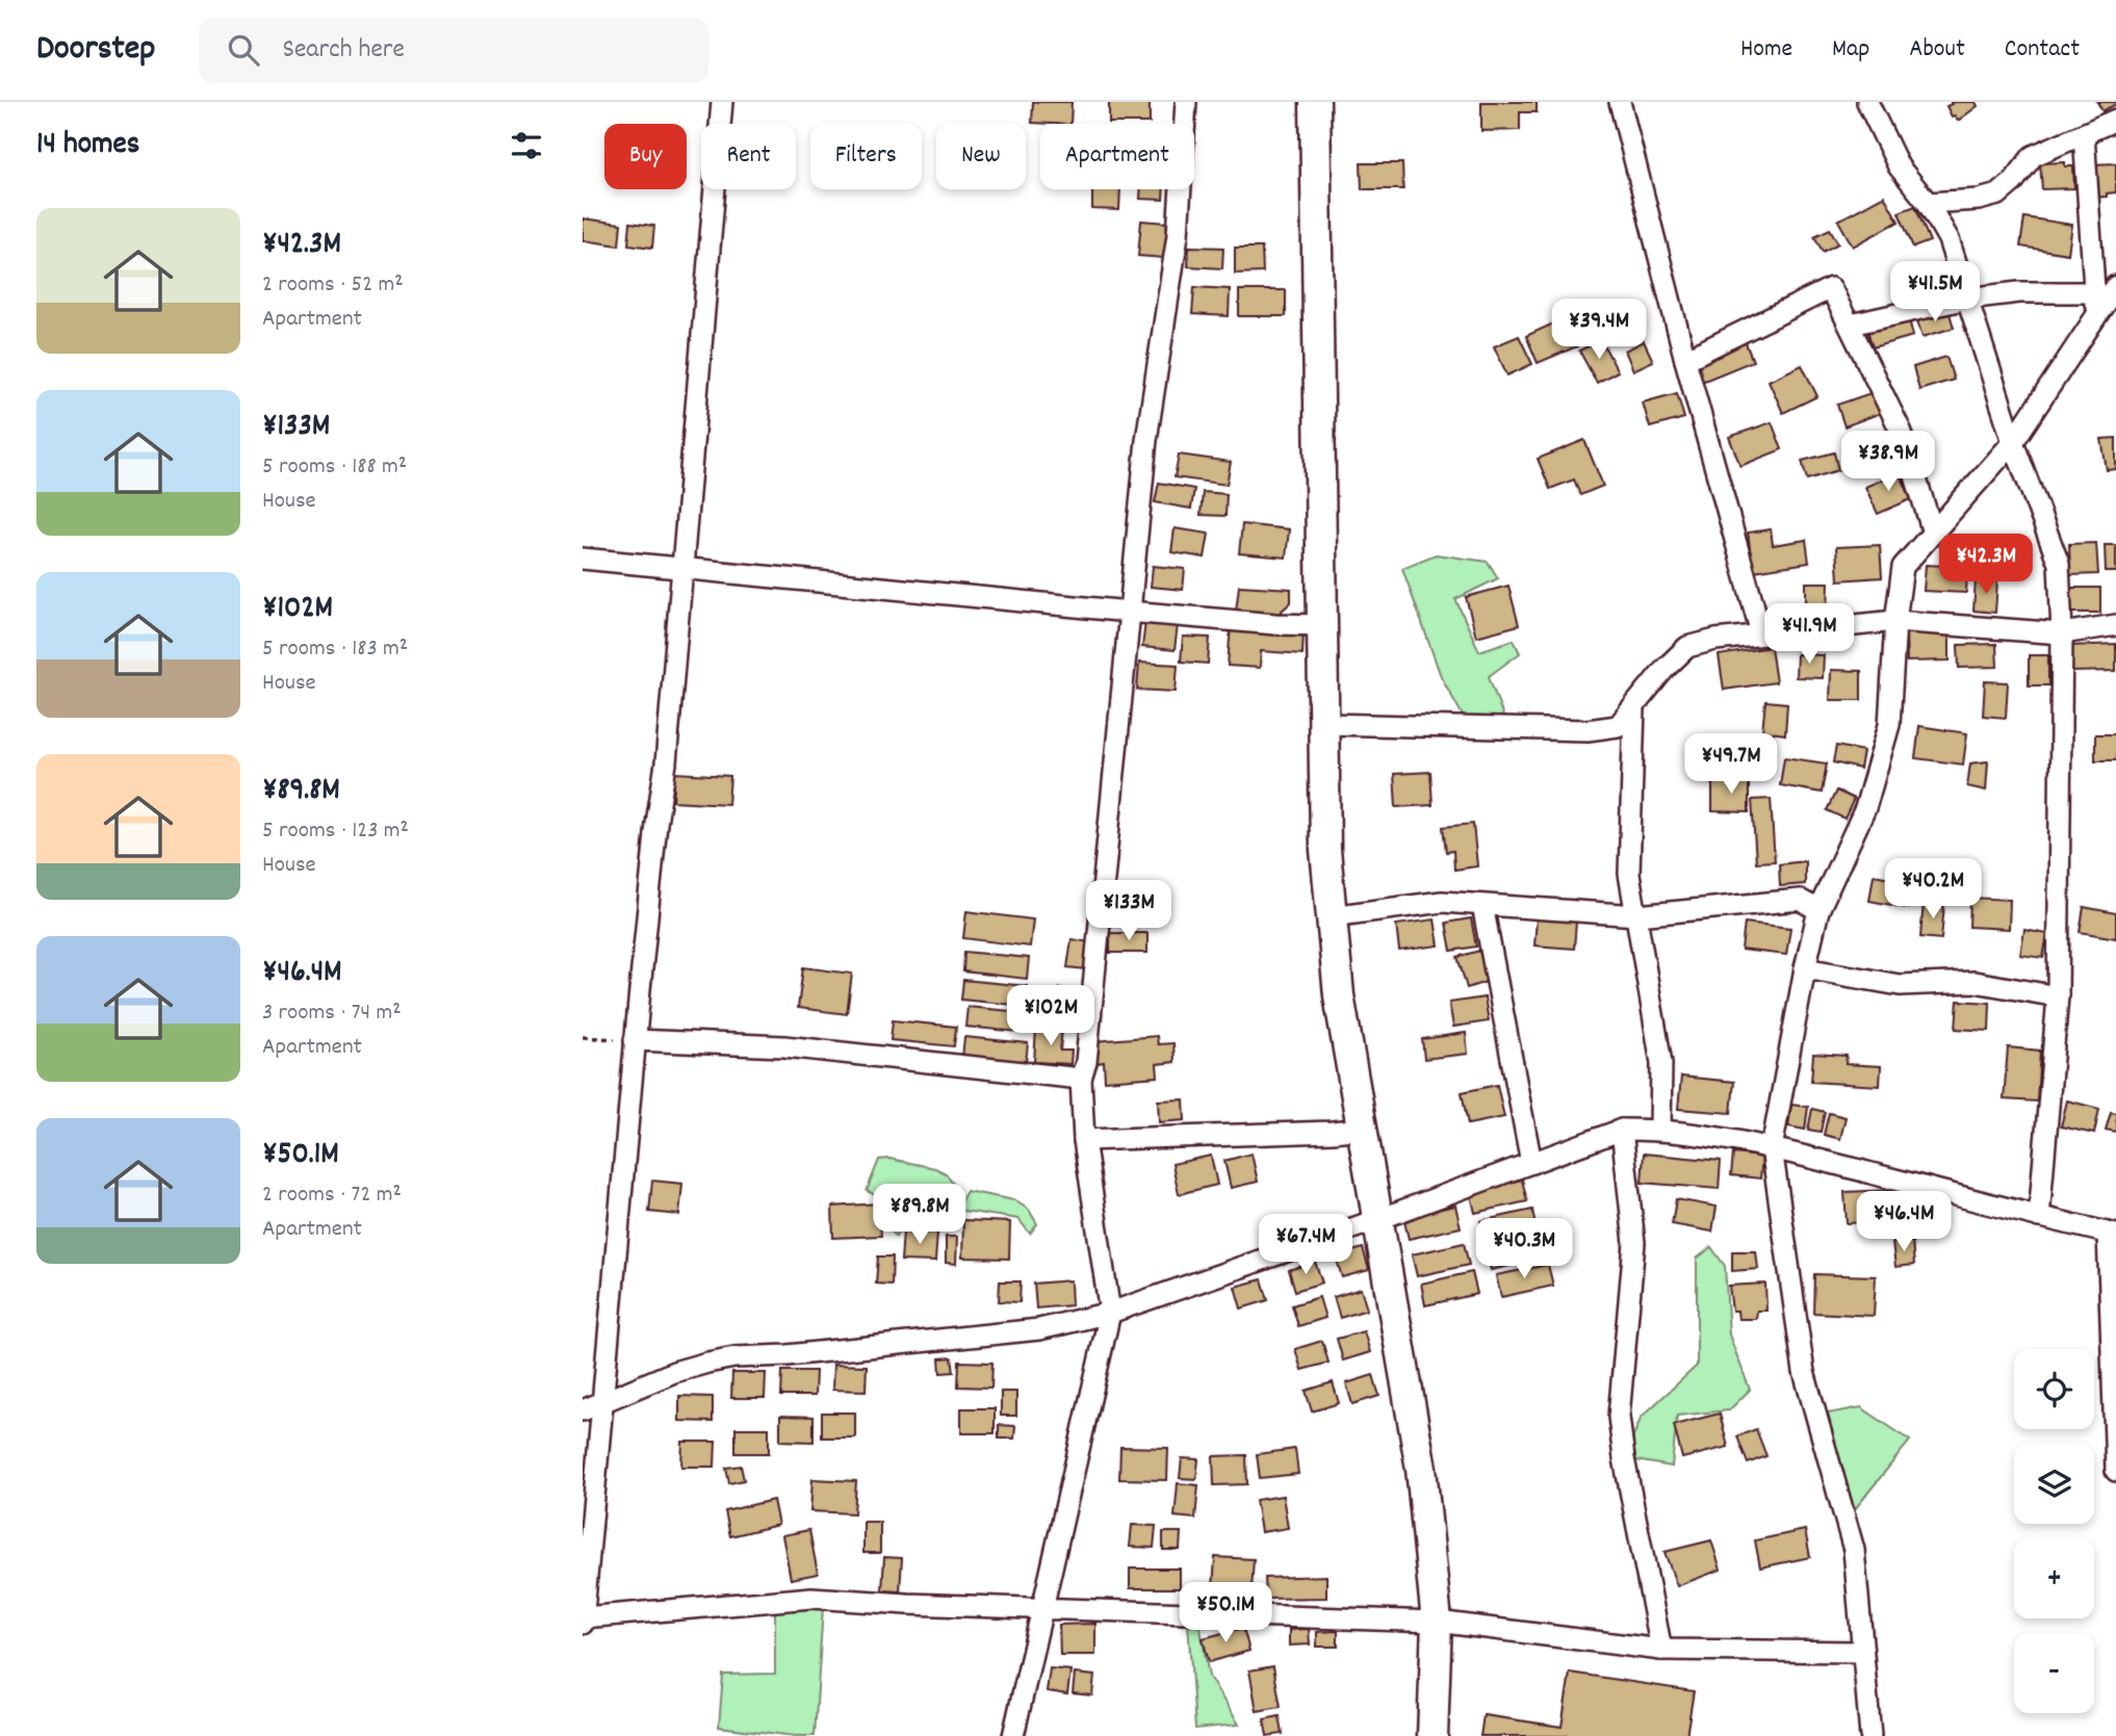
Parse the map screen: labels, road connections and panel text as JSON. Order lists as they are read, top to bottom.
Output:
{
  "page": {
    "header": "Doorstep",
    "search": "Search here",
    "nav": [
      "Home",
      "Map",
      "About",
      "Contact"
    ],
    "heading": "14 homes",
    "chip": [
      "Buy",
      "Rent",
      "Filters",
      "New",
      "Apartment"
    ],
    "list": [
      {
        "name": "¥42.3M",
        "note": "2 rooms · 52 m² · Apartment"
      },
      {
        "name": "¥133M",
        "note": "5 rooms · 188 m² · House"
      },
      {
        "name": "¥102M",
        "note": "5 rooms · 183 m² · House"
      },
      {
        "name": "¥89.8M",
        "note": "5 rooms · 123 m² · House"
      },
      {
        "name": "¥46.4M",
        "note": "3 rooms · 74 m² · Apartment"
      },
      {
        "name": "¥50.1M",
        "note": "2 rooms · 72 m² · Apartment"
      }
    ],
    "price": [
      "¥41.5M",
      "¥39.4M",
      "¥38.9M",
      "¥42.3M",
      "¥41.9M",
      "¥49.7M",
      "¥40.2M",
      "¥133M",
      "¥102M",
      "¥89.8M",
      "¥46.4M",
      "¥67.4M",
      "¥40.3M",
      "¥50.1M"
    ],
    "map_buttons": ["+", "−"]
  }
}
